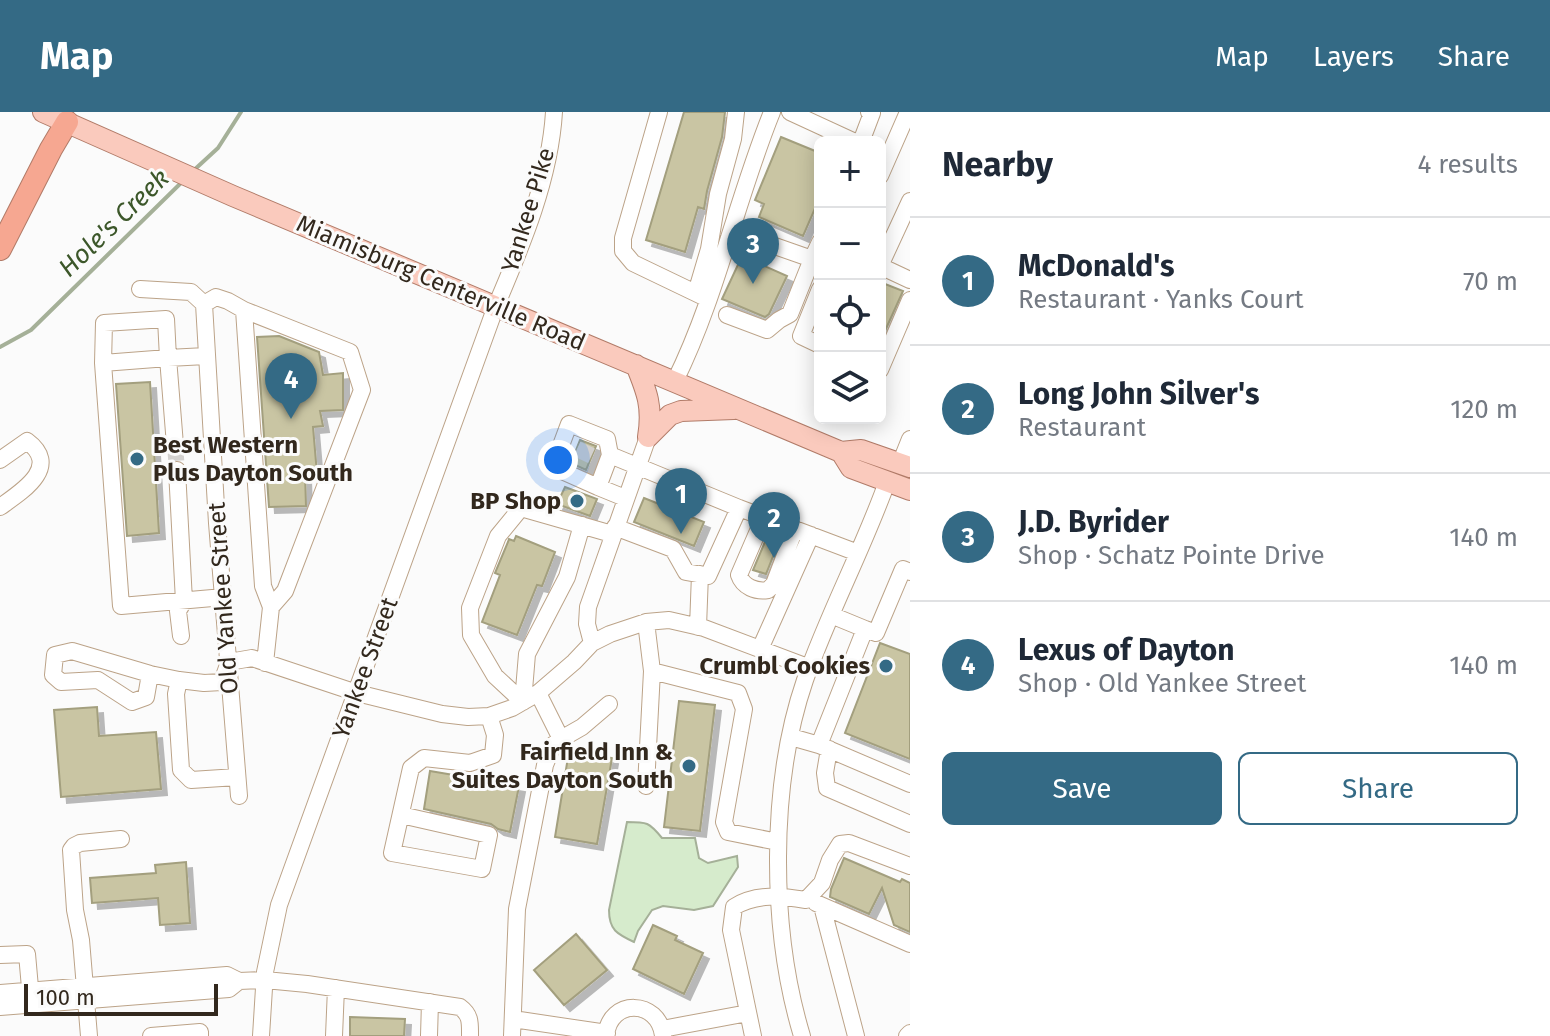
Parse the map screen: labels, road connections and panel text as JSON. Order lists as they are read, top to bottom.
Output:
{
  "streets": {
    "main road": ["Miamisburg Centerville Road"],
    "street": ["Yankee Pike", "Old Yankee Street", "Yankee Street"]
  },
  "crossings": [
    ["Yankee Pike", "Miamisburg Centerville Road"],
    ["Yankee Pike", "Yankee Street"],
    ["Miamisburg Centerville Road", "Yankee Street"]
  ],
  "water": ["Hole's Creek"],
  "places": [
    "Best Western Plus Dayton South",
    "BP Shop",
    "Crumbl Cookies",
    "Fairfield Inn & Suites Dayton South"
  ],
  "scale_bar": "100 m",
  "page": {
    "header": "Map",
    "nav": ["Map", "Layers", "Share"],
    "heading": ["Nearby", "4 results"],
    "map_buttons": ["+", "−"],
    "list": [
      {
        "mark": "1",
        "name": "McDonald's",
        "note": "Restaurant · Yanks Court",
        "value": "70 m"
      },
      {
        "mark": "2",
        "name": "Long John Silver's",
        "note": "Restaurant",
        "value": "120 m"
      },
      {
        "mark": "3",
        "name": "J.D. Byrider",
        "note": "Shop · Schatz Pointe Drive",
        "value": "140 m"
      },
      {
        "mark": "4",
        "name": "Lexus of Dayton",
        "note": "Shop · Old Yankee Street",
        "value": "140 m"
      }
    ],
    "pins": [
      "3",
      "4",
      "1",
      "2"
    ],
    "buttons": ["Save", "Share"],
    "scale": "100 m"
  }
}
